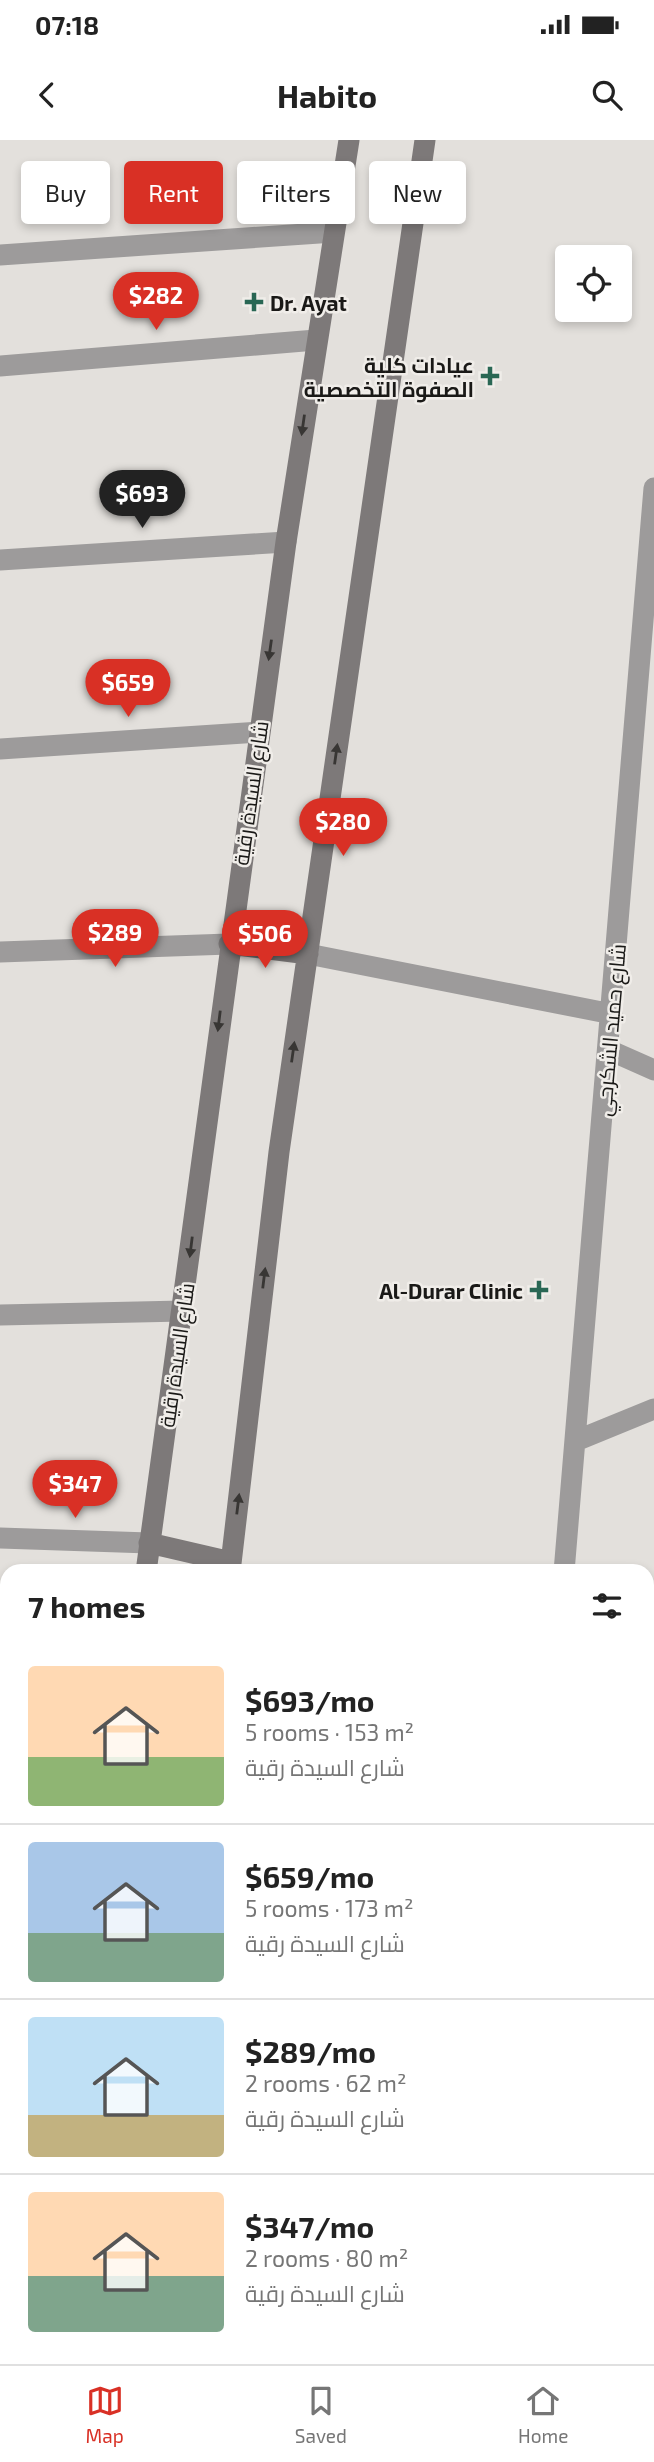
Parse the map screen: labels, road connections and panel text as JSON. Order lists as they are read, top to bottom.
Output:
{
  "streets": {
    "main road": ["شارع السيدة رقية"],
    "street": ["شارع حميد الشكرجي"]
  },
  "places": {
    "health": ["Dr. Ayat", "عيادات كلية الصفوة التخصصية", "Al-Durar Clinic"]
  },
  "page": {
    "status": "07:18",
    "header": "Habito",
    "chip": [
      "Buy",
      "Rent",
      "Filters",
      "New"
    ],
    "price": [
      "$282",
      "$693",
      "$659",
      "$280",
      "$289",
      "$506",
      "$347"
    ],
    "heading": "7 homes",
    "list": [
      {
        "name": "$693/mo",
        "note": "5 rooms · 153 m² · شارع السيدة رقية"
      },
      {
        "name": "$659/mo",
        "note": "5 rooms · 173 m² · شارع السيدة رقية"
      },
      {
        "name": "$289/mo",
        "note": "2 rooms · 62 m² · شارع السيدة رقية"
      },
      {
        "name": "$347/mo",
        "note": "2 rooms · 80 m² · شارع السيدة رقية"
      }
    ],
    "tabs": ["Map", "Saved", "Home"]
  }
}
